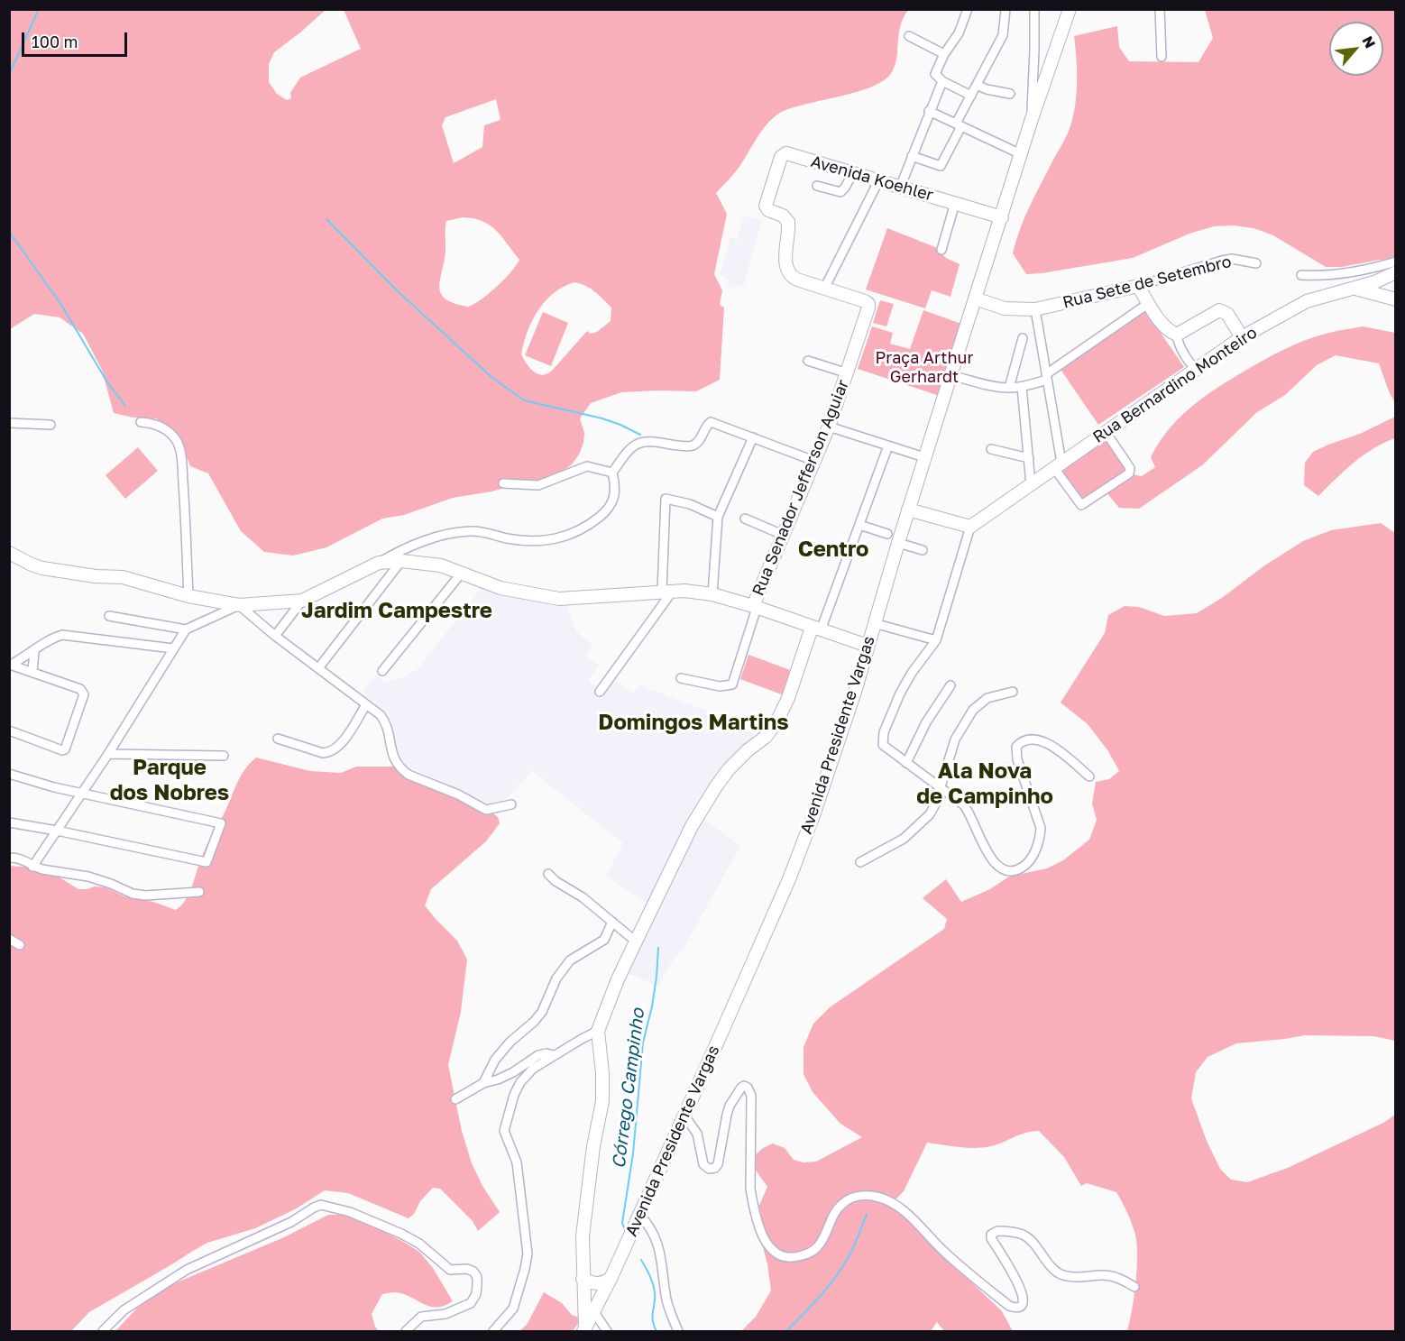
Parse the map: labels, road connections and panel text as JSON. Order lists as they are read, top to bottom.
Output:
{
  "streets": {
    "main road": [
      "Avenida Koehler",
      "Rua Sete de Setembro",
      "Rua Bernardino Monteiro",
      "Rua Senador Jefferson Aguiar",
      "Avenida Presidente Vargas"
    ]
  },
  "crossings": [
    ["Avenida Koehler", "Rua Senador Jefferson Aguiar"],
    ["Avenida Koehler", "Avenida Presidente Vargas"],
    ["Rua Sete de Setembro", "Avenida Presidente Vargas"]
  ],
  "districts": [
    "Centro",
    "Jardim Campestre",
    "Domingos Martins",
    "Parque dos Nobres",
    "Ala Nova de Campinho"
  ],
  "water": ["Córrego Campinho"],
  "parks": ["Praça Arthur Gerhardt"],
  "scale_bar": "100 m",
  "north": "top right"
}
